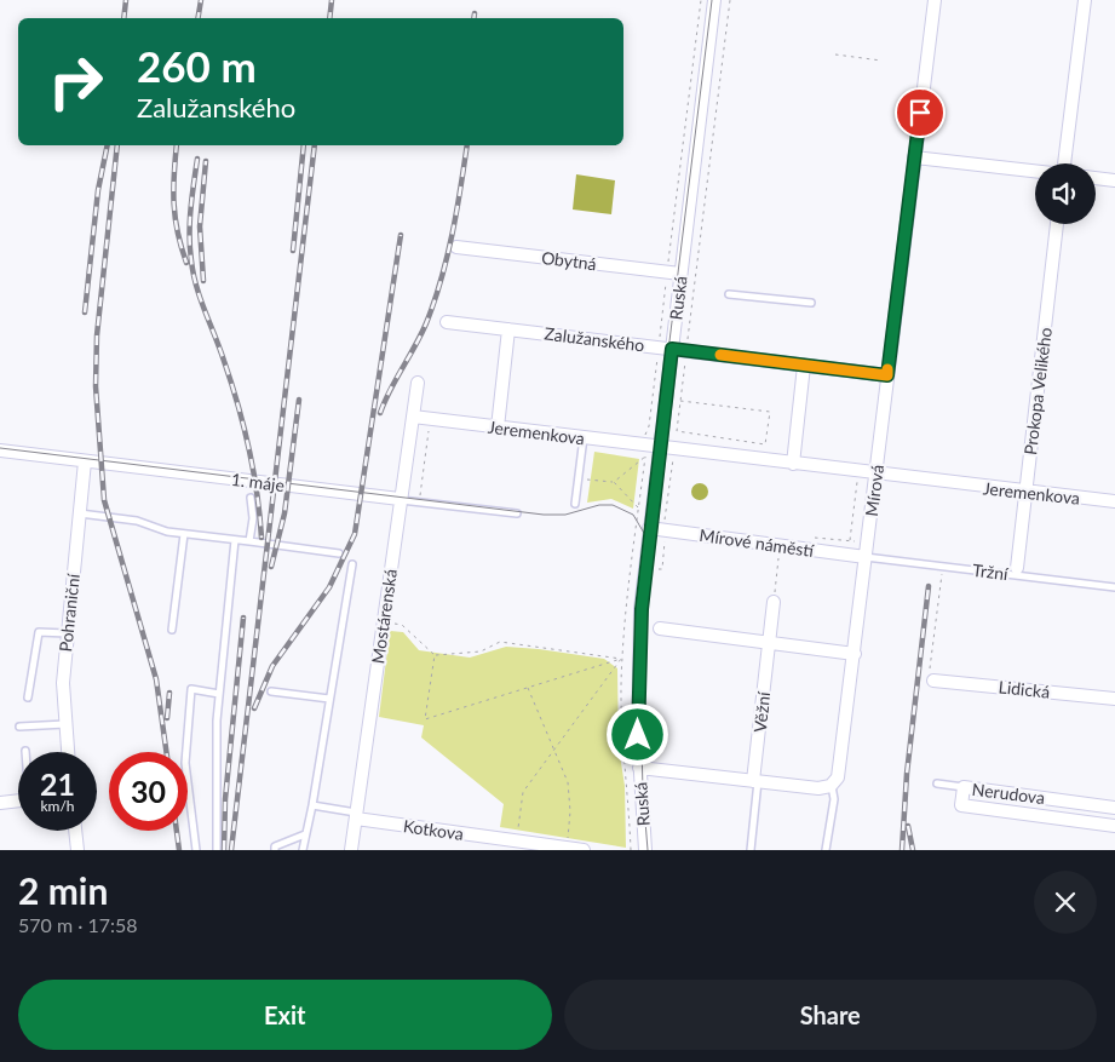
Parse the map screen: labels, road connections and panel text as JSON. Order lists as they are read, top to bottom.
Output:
{
  "streets": {
    "street": [
      "Obytná",
      "Ruská",
      "Zalužanského",
      "Prokopa Velikého",
      "Jeremenkova",
      "1. máje",
      "Mírová",
      "Mírové náměstí",
      "Pohraniční",
      "Mostárenská",
      "Lidická",
      "Věžní",
      "Nerudova",
      "Kotkova"
    ],
    "lane": ["Tržní"]
  },
  "crossings": [
    ["Obytná", "Ruská"],
    ["Ruská", "Zalužanského"],
    ["Ruská", "Jeremenkova"],
    ["Ruská", "Mírové náměstí"],
    ["Zalužanského", "Mírová"],
    ["Prokopa Velikého", "Jeremenkova"],
    ["Jeremenkova", "Mírová"],
    ["Jeremenkova", "Mostárenská"],
    ["1. máje", "Pohraniční"],
    ["1. máje", "Mostárenská"],
    ["Mírová", "Mírové náměstí"],
    ["Mírová", "Tržní"],
    ["Mírové náměstí", "Tržní"],
    ["Mostárenská", "Kotkova"]
  ],
  "page": {
    "turn": ["260 m", "Zalužanského"],
    "speed": "21 km/h",
    "limit": "30",
    "heading": ["2 min", "570 m · 17:58"],
    "buttons": ["Exit", "Share"]
  }
}
